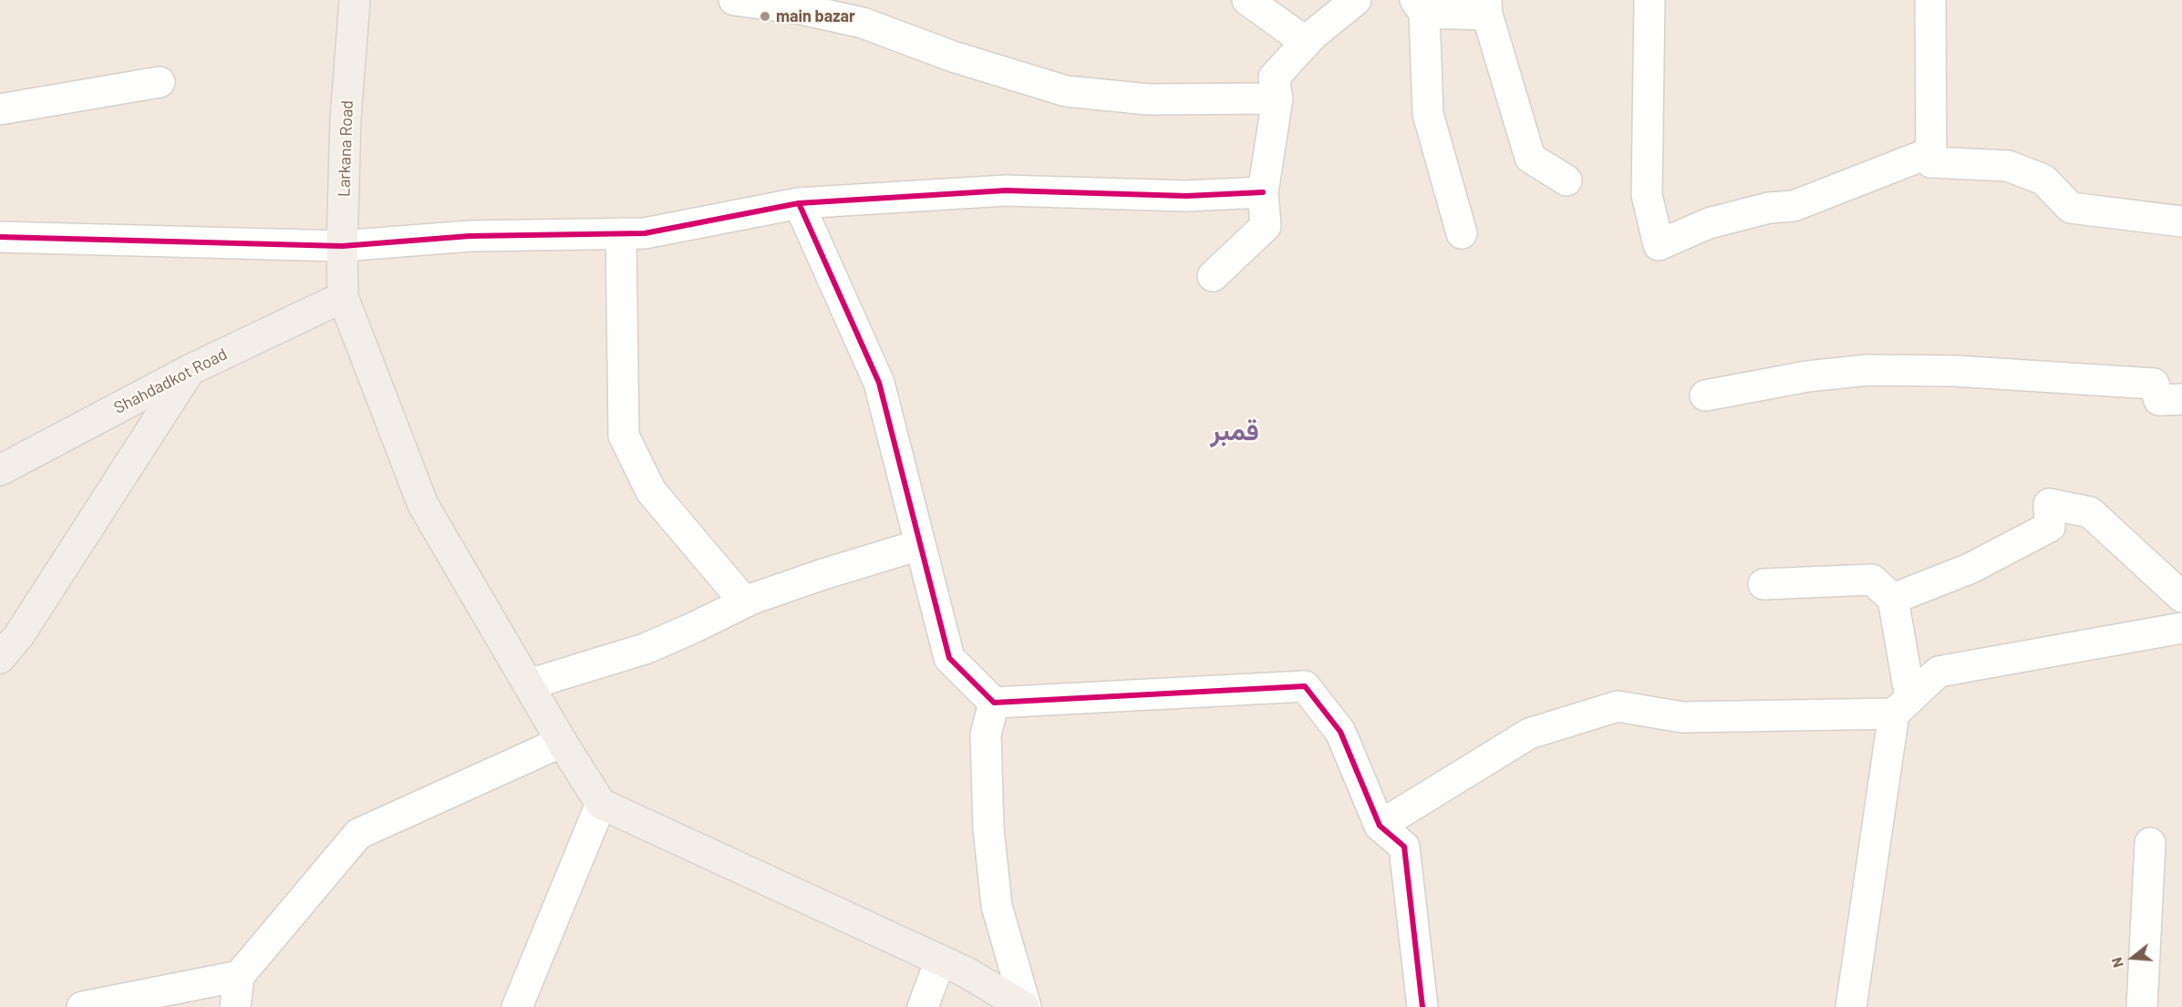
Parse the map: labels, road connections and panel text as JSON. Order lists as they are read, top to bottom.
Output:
{
  "streets": {
    "main road": ["Larkana Road", "Shahdadkot Road"]
  },
  "crossings": [
    ["Larkana Road", "Shahdadkot Road"]
  ],
  "districts": ["قمبر"],
  "places": ["main bazar"],
  "north": "left"
}
